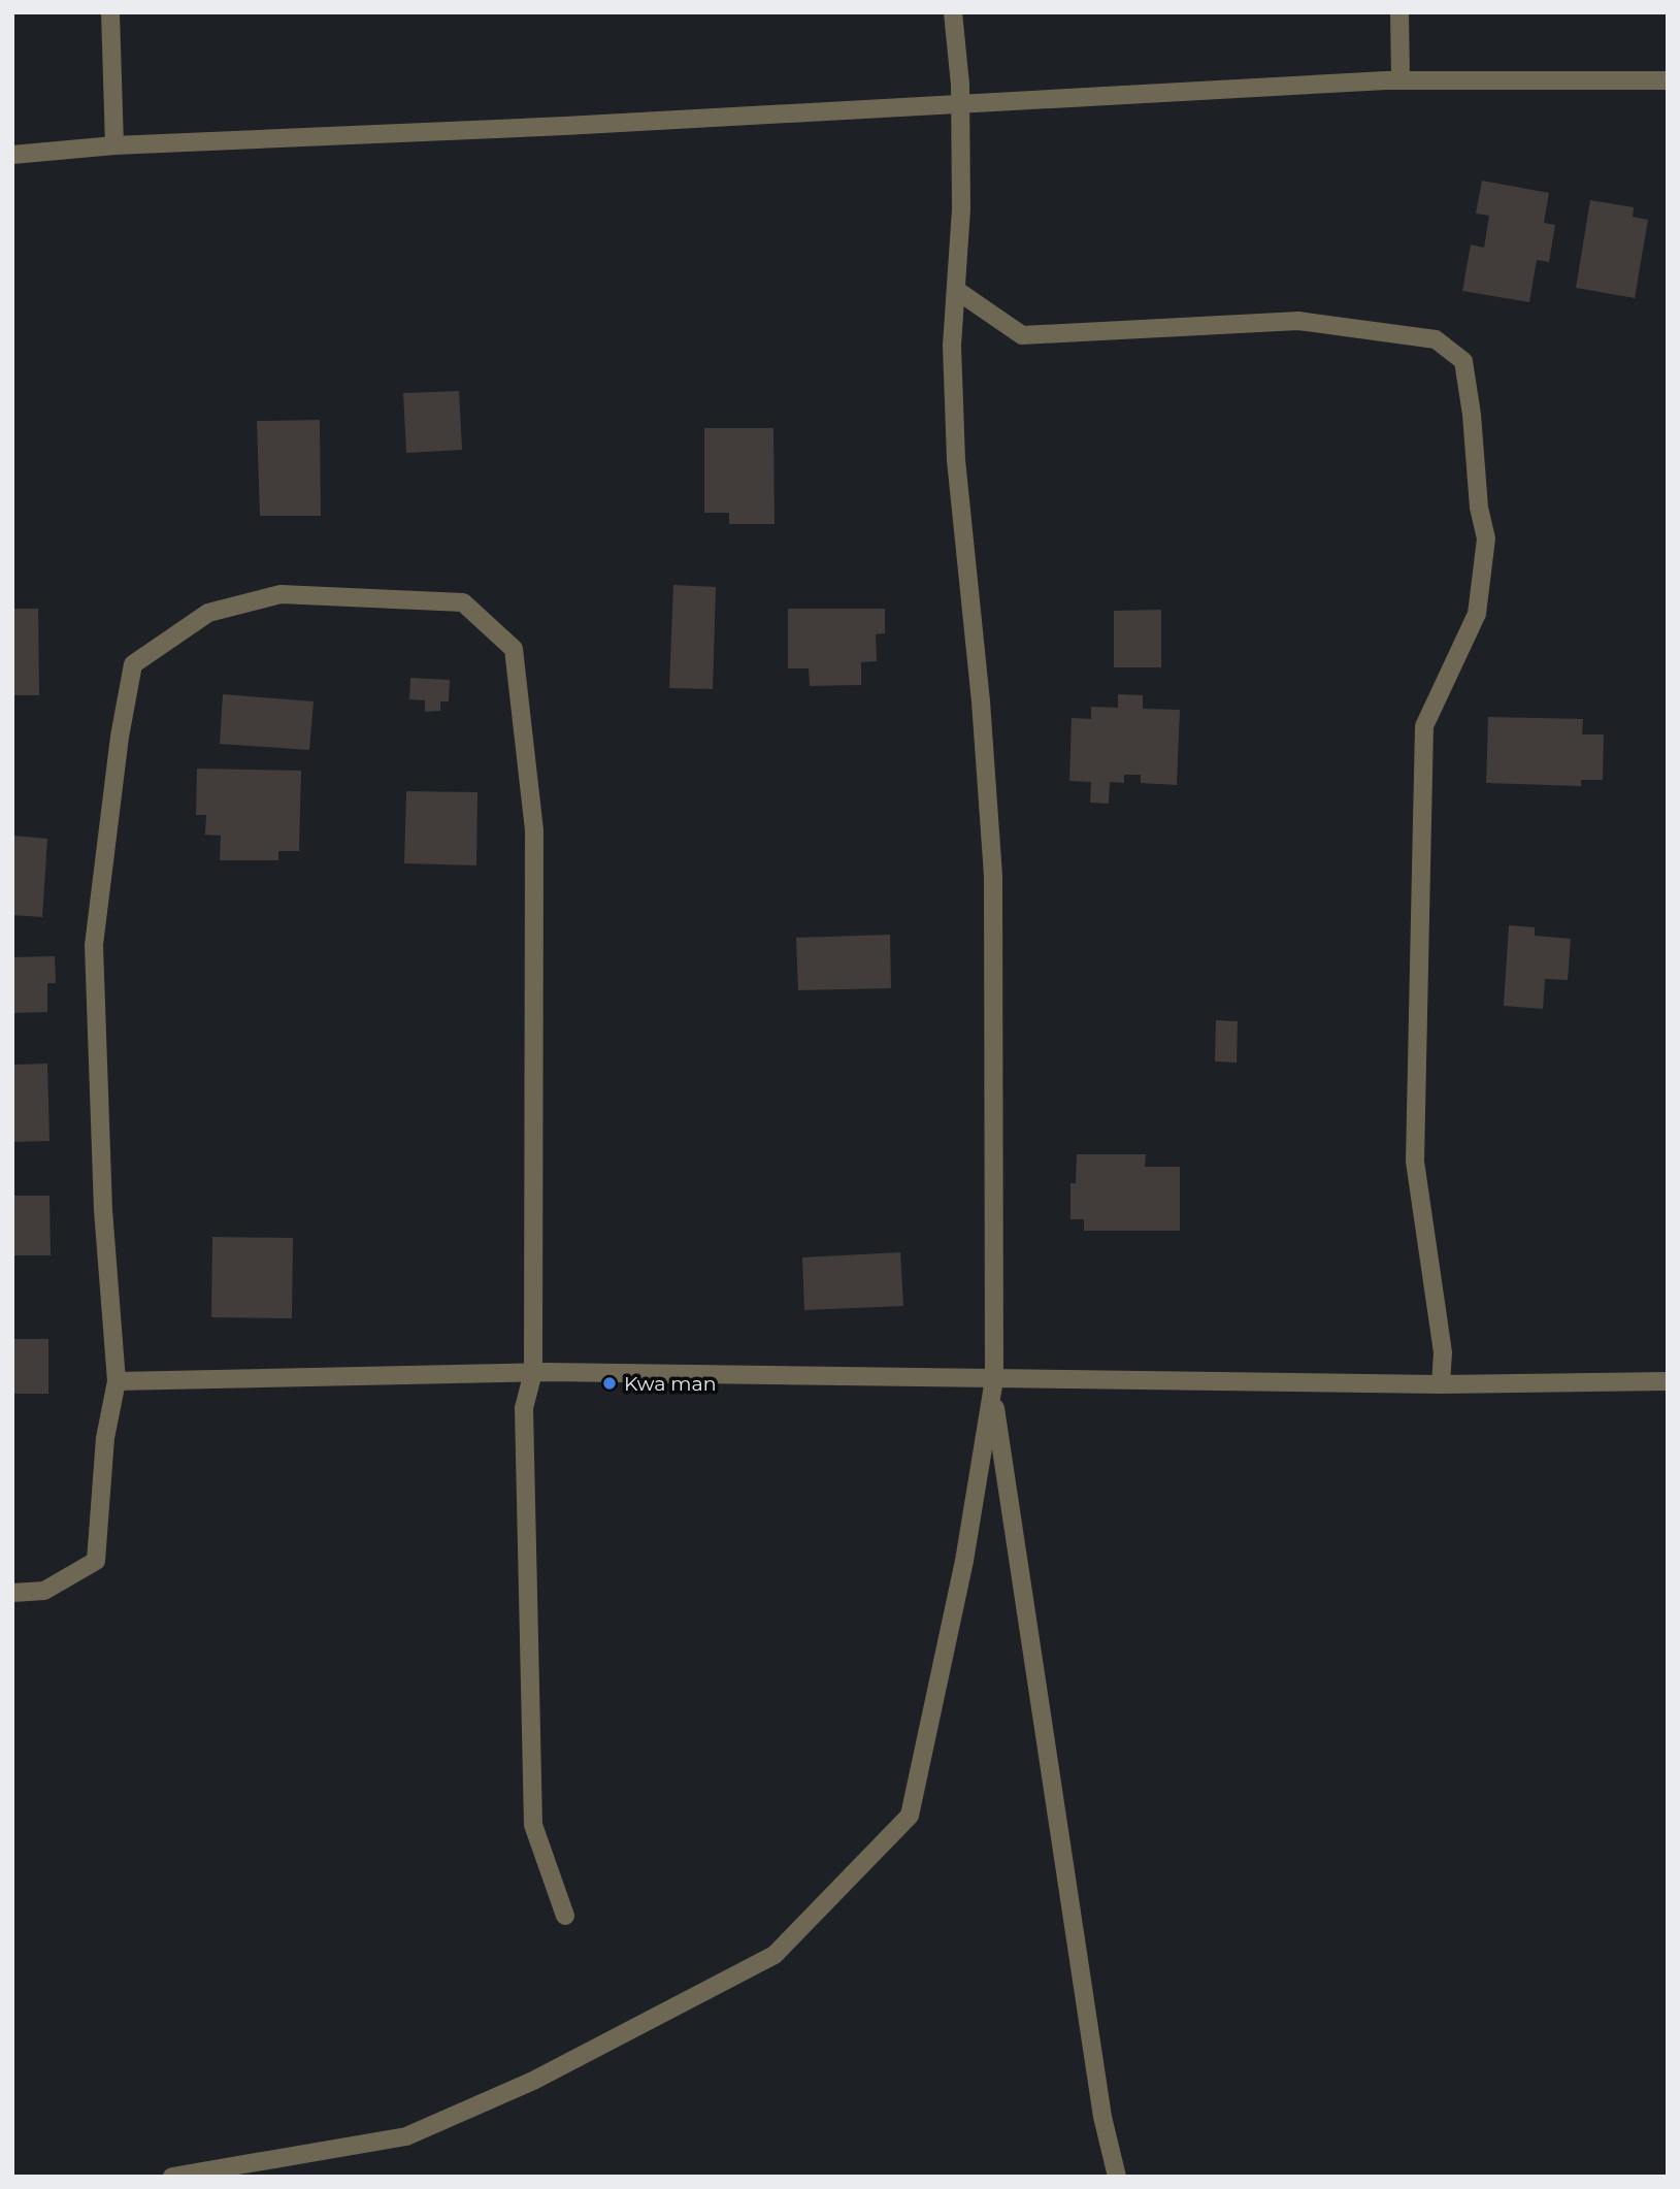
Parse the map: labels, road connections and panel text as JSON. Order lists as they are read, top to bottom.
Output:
{
  "places": ["Kwa man"]
}
